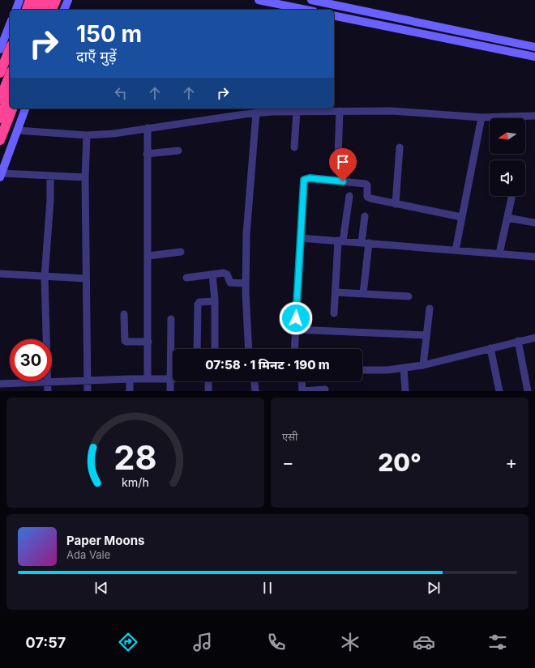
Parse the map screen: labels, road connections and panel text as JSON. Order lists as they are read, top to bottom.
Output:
{
  "north": "left",
  "page": {
    "turn": ["150 m", "दाएँ मुड़ें"],
    "limit": "30",
    "trip": "07:58 · 1 मिनट · 190 m",
    "tile": "एसी",
    "heat": ["−", "20°", "+"],
    "song": ["Paper Moons", "Ada Vale"],
    "tabs": "07:57",
    "gauge": ["28", "km/h"]
  }
}
